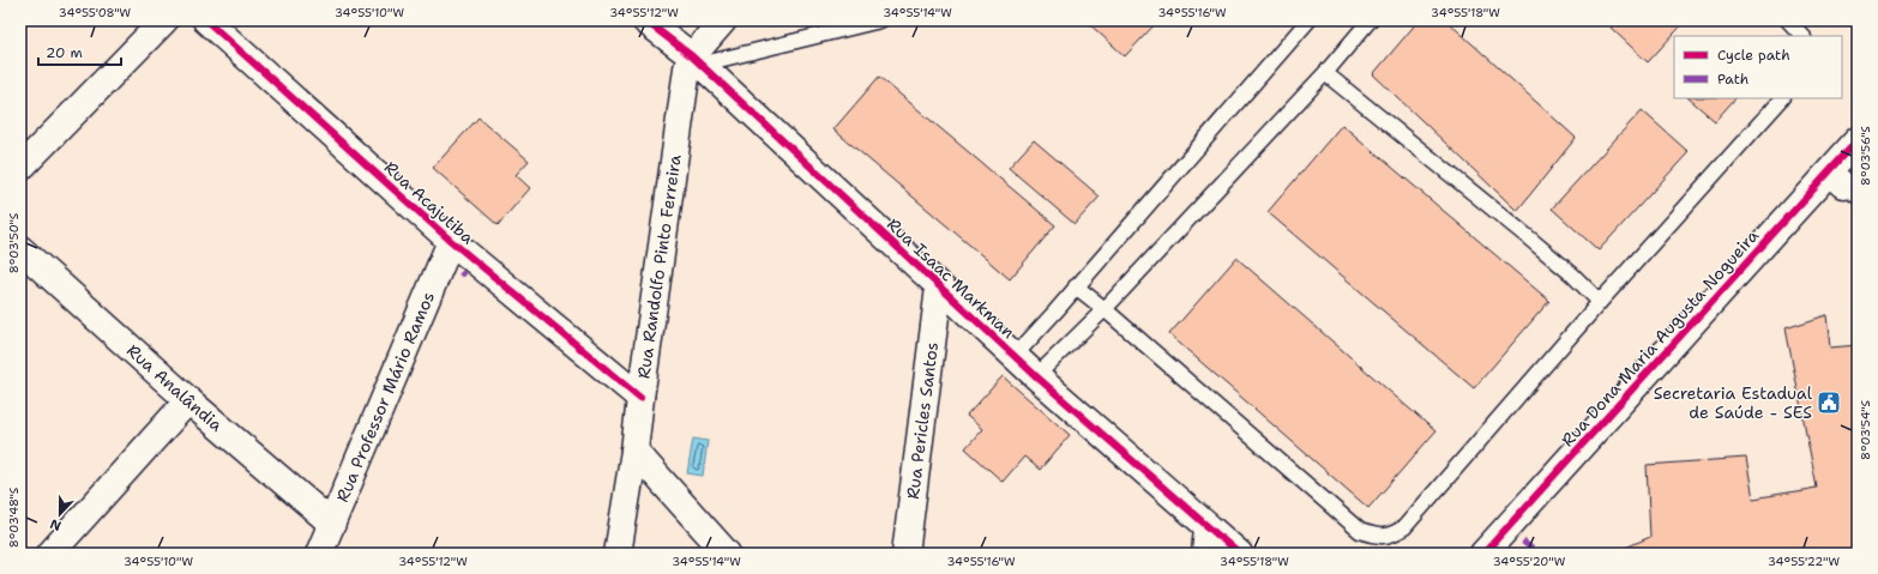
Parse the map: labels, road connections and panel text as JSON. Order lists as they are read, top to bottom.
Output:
{
  "streets": {
    "street": [
      "Rua Acajutiba",
      "Rua Randolfo Pinto Ferreira",
      "Rua Isaac Markman",
      "Rua Dona Maria Augusta Nogueira",
      "Rua Analândia",
      "Rua Professor Mário Ramos",
      "Rua Pericles Santos"
    ]
  },
  "crossings": [
    ["Rua Acajutiba", "Rua Randolfo Pinto Ferreira"],
    ["Rua Acajutiba", "Rua Professor Mário Ramos"],
    ["Rua Randolfo Pinto Ferreira", "Rua Isaac Markman"],
    ["Rua Isaac Markman", "Rua Pericles Santos"],
    ["Rua Analândia", "Rua Professor Mário Ramos"]
  ],
  "places": {
    "public building": ["Secretaria Estadual de Saúde - SES"]
  },
  "legend": ["Cycle path", "Path"],
  "scale_bar": "20 m",
  "north": "bottom",
  "coordinates": [
    "34°55'08\"W",
    "34°55'10\"W",
    "34°55'12\"W",
    "34°55'14\"W",
    "34°55'16\"W",
    "34°55'18\"W",
    "8°03'56\"S",
    "8°03'50\"S",
    "8°03'54\"S",
    "8°03'48\"S",
    "34°55'20\"W",
    "34°55'22\"W"
  ]
}
